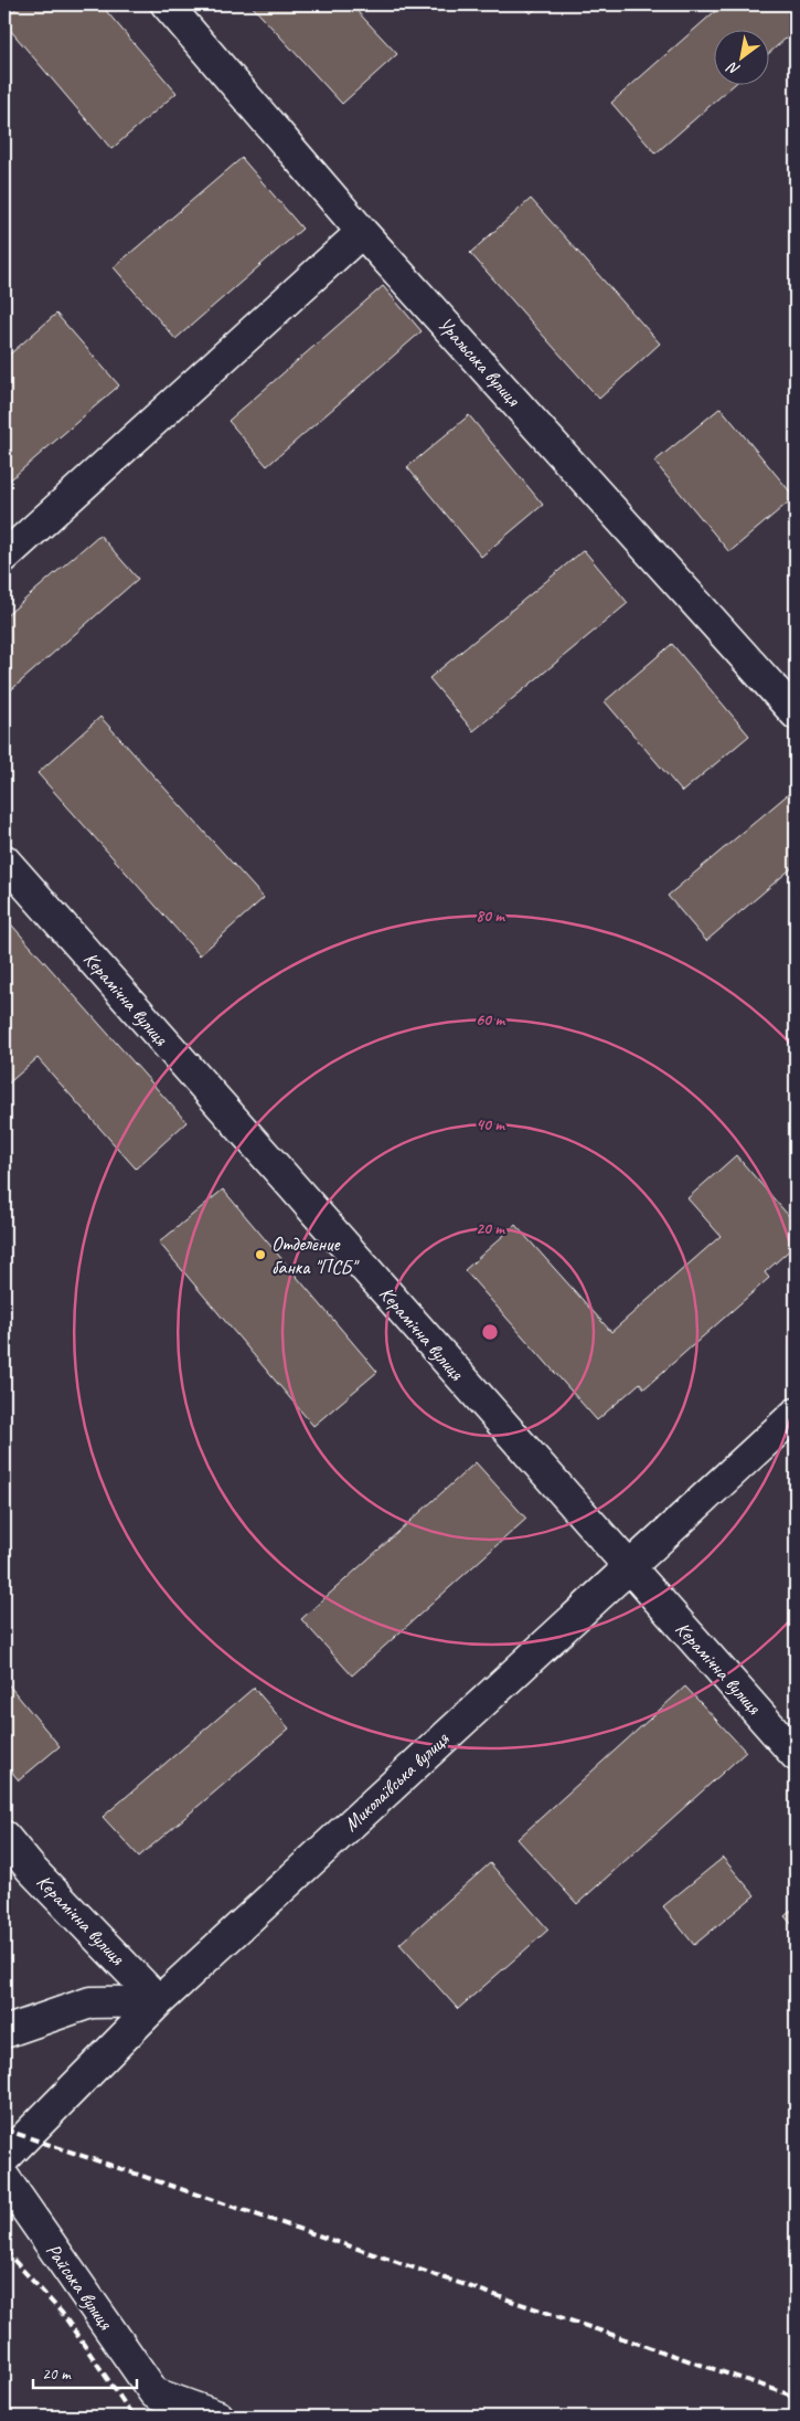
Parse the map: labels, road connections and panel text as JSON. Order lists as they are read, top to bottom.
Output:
{
  "streets": {
    "street": [
      "Уральська вулиця",
      "Керамічна вулиця",
      "Миколаївська вулиця",
      "Райська вулиця"
    ]
  },
  "crossings": [
    ["Керамічна вулиця", "Миколаївська вулиця"]
  ],
  "places": ["Отделение банка \"ПСБ\""],
  "scale_bar": "20 m",
  "north": "bottom left",
  "rings": [
    "80 m",
    "60 m",
    "40 m",
    "20 m"
  ]
}
